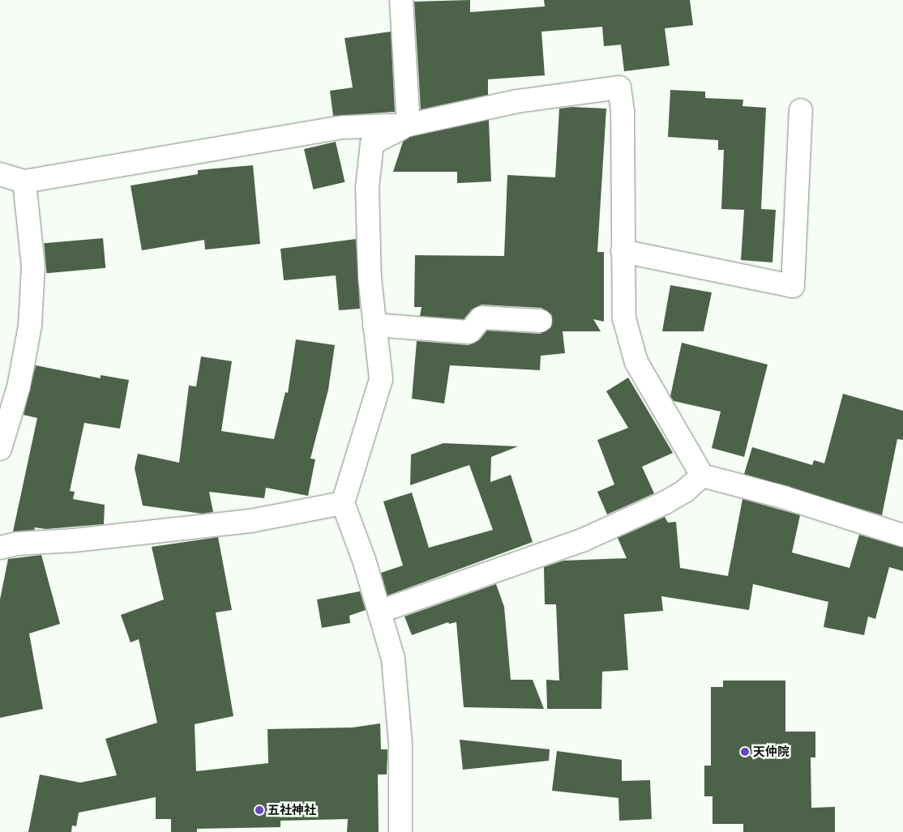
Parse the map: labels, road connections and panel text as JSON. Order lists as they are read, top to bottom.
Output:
{
  "places": ["天仲院", "五社神社"]
}
